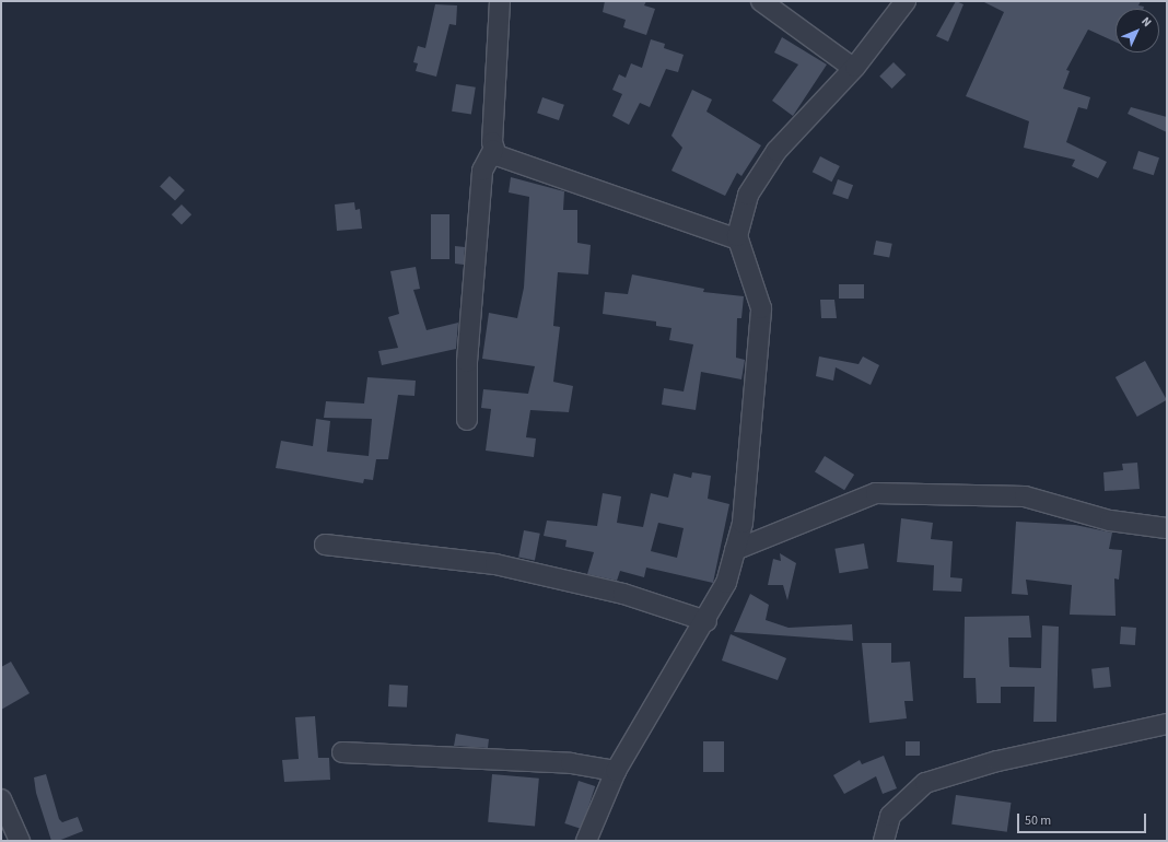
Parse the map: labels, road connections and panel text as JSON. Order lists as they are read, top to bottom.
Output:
{
  "scale_bar": "50 m",
  "north": "top right"
}
